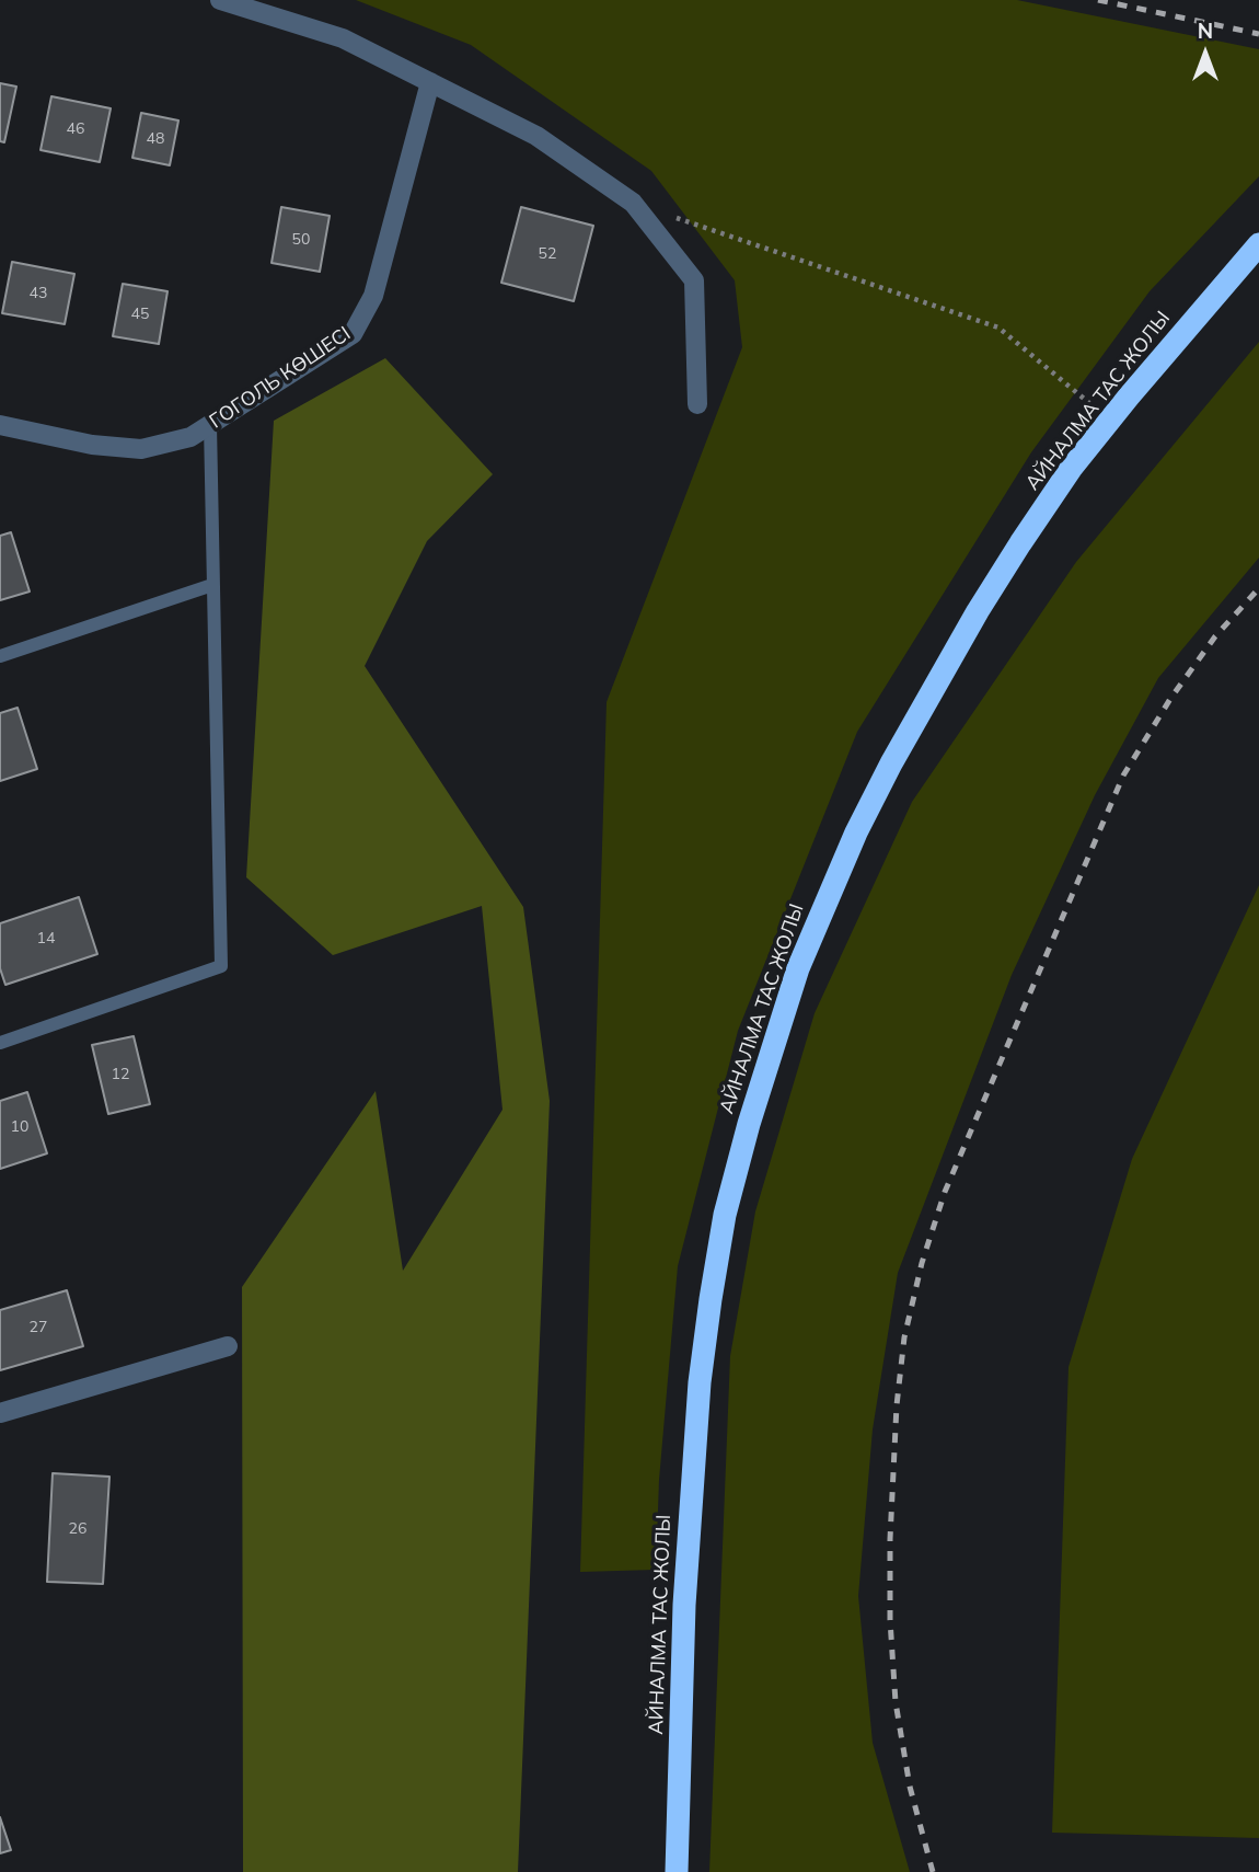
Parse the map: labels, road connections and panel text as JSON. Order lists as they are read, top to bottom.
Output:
{
  "streets": {
    "highway": ["АЙНАЛМА ТАС ЖОЛЫ"],
    "street": ["ГОГОЛЬ КӨШЕСІ"]
  },
  "house_numbers": [
    "46",
    "48",
    "50",
    "52",
    "43",
    "45",
    "14",
    "12",
    "10",
    "27",
    "26"
  ],
  "north": "top"
}
